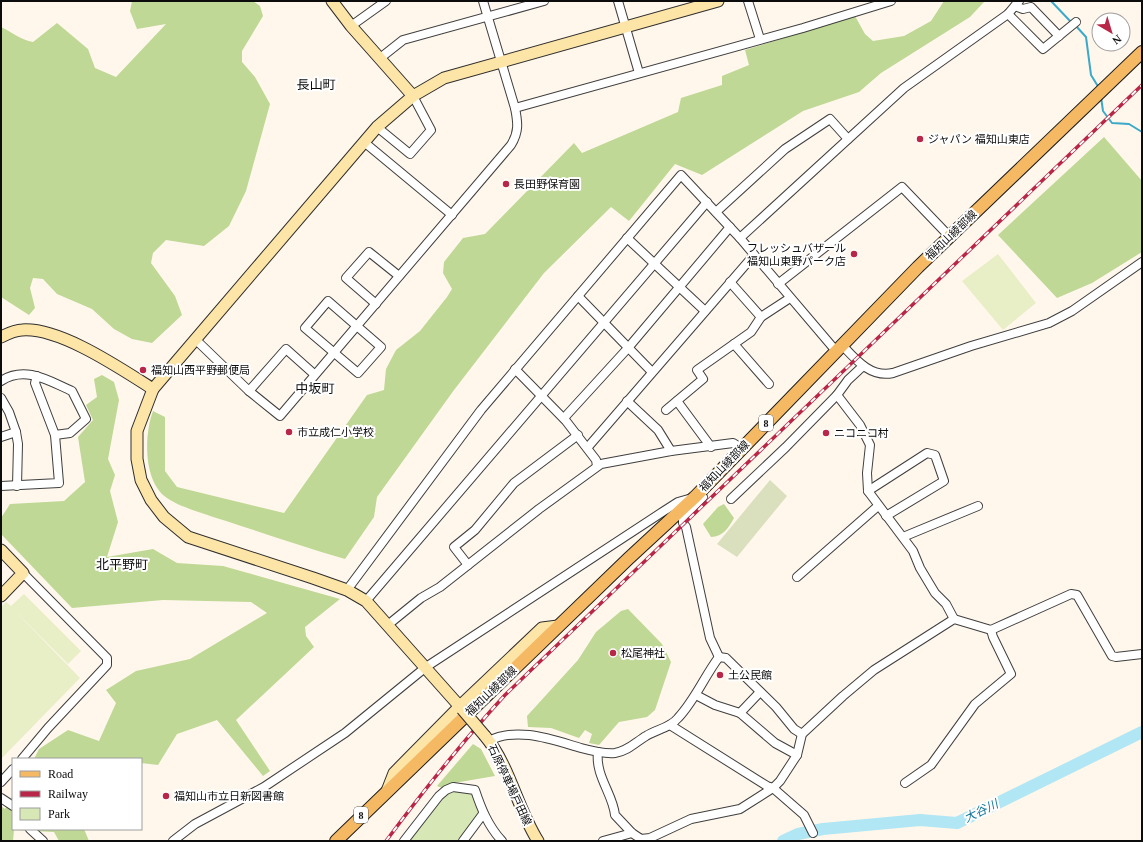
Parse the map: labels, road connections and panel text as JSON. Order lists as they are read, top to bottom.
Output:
{
  "streets": {
    "main road": ["福知山綾部線", "8"],
    "street": ["石原停車場戸田線"]
  },
  "districts": ["長山町", "中坂町", "北平野町"],
  "water": ["大谷川"],
  "places": [
    "ジャパン 福知山東店",
    "長田野保育園",
    "フレッシュバザール 福知山東野パーク店",
    "福知山西平野郵便局",
    "市立成仁小学校",
    "ニコニコ村",
    "松尾神社",
    "土公民館",
    "福知山市立日新図書館"
  ],
  "legend": ["Road", "Railway", "Park"],
  "north": "bottom right"
}
